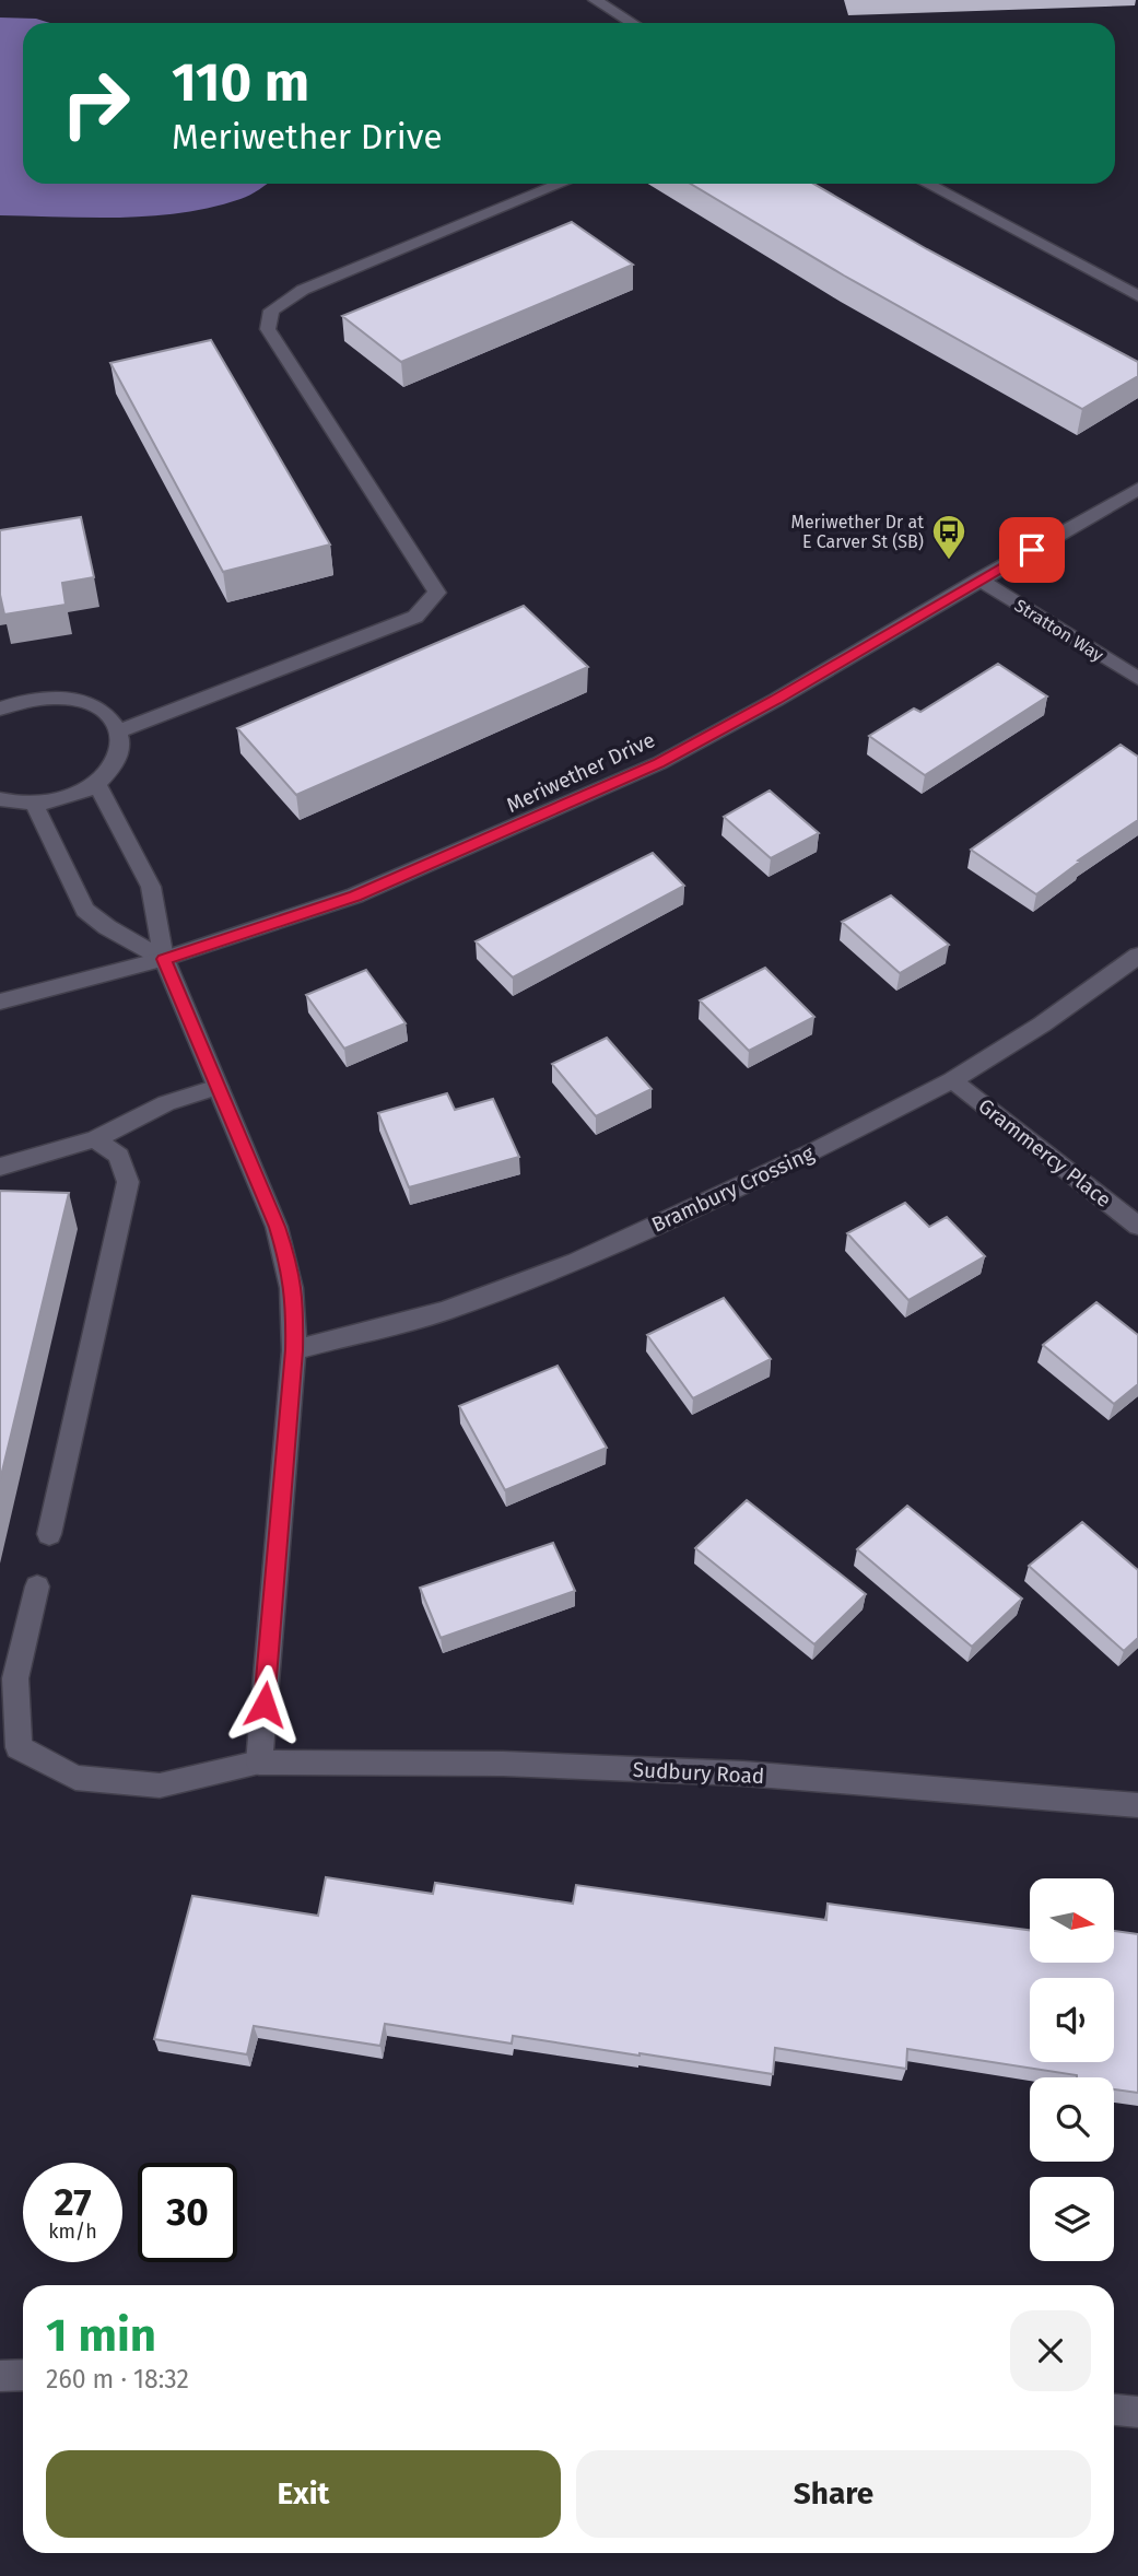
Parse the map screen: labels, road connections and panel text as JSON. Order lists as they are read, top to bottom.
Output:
{
  "streets": {
    "street": [
      "Stratton Way",
      "Meriwether Drive",
      "Grammercy Place",
      "Brambury Crossing",
      "Sudbury Road"
    ]
  },
  "crossings": [
    ["Stratton Way", "Meriwether Drive"],
    ["Grammercy Place", "Brambury Crossing"]
  ],
  "places": {
    "bus stop": ["Meriwether Dr at E Carver St (SB)"]
  },
  "north": "right",
  "page": {
    "turn": ["110 m", "Meriwether Drive"],
    "speed": "27 km/h",
    "limit": "30",
    "heading": ["1 min", "260 m · 18:32"],
    "buttons": ["Exit", "Share"]
  }
}
